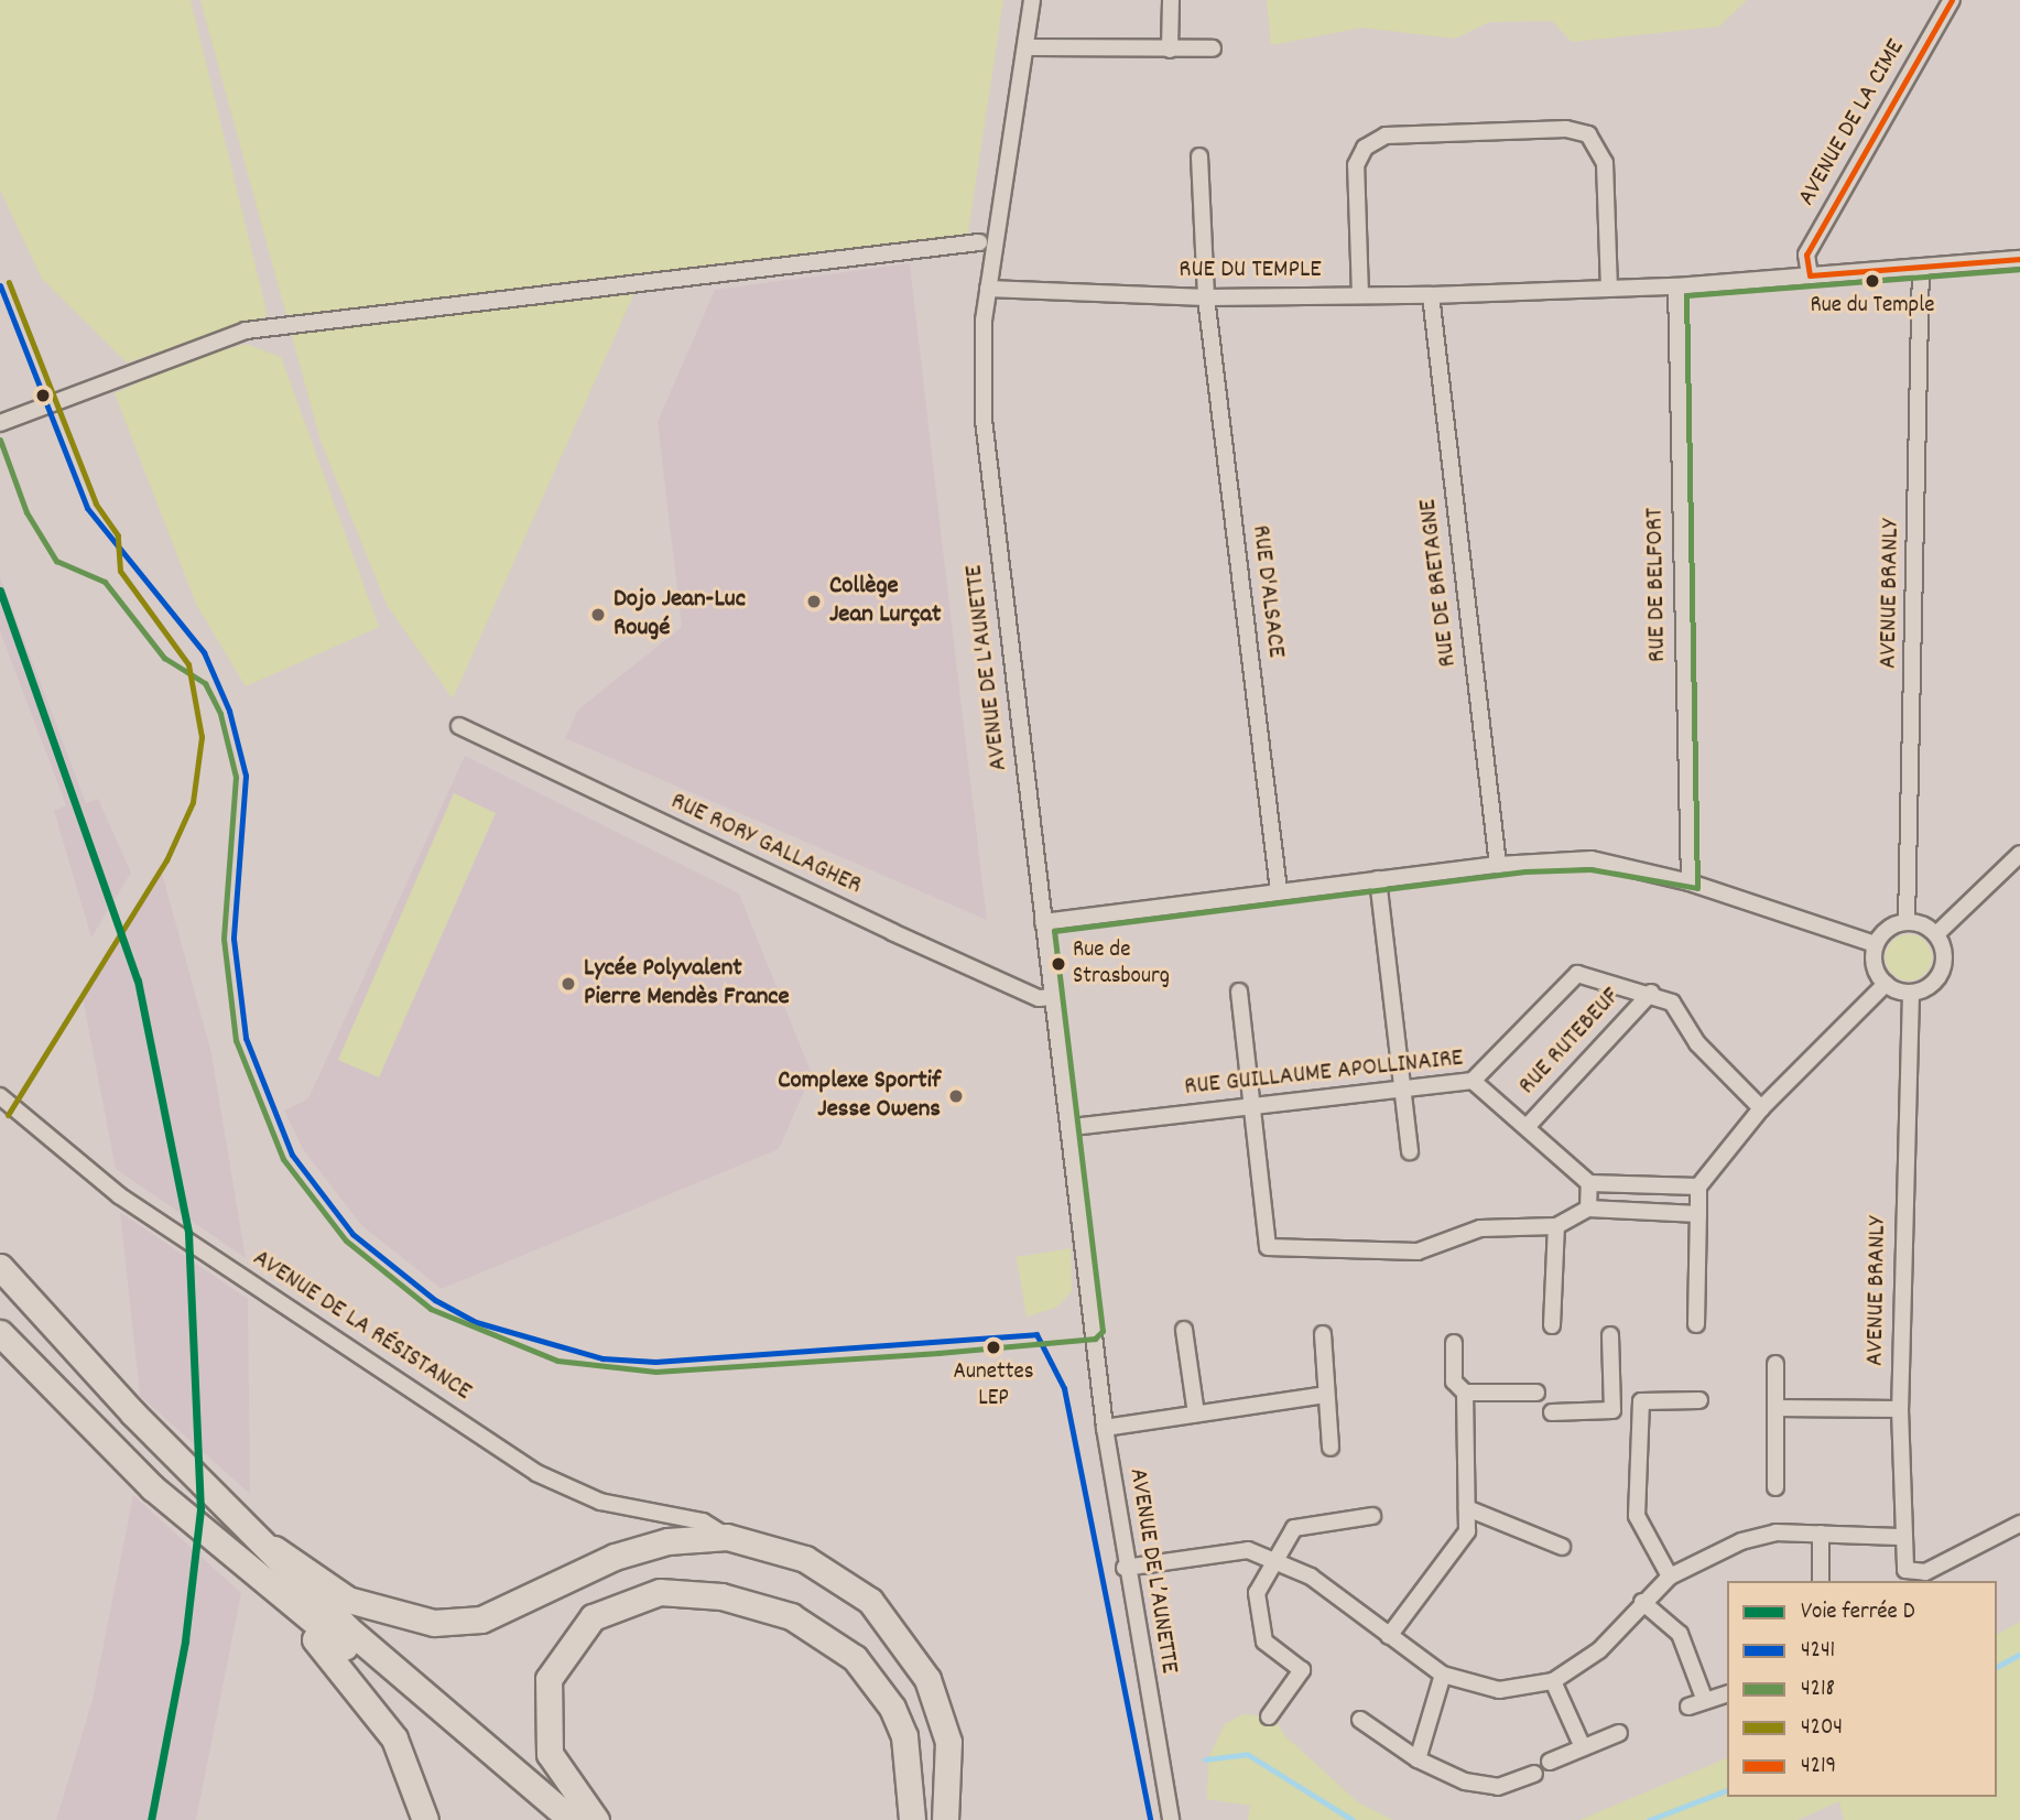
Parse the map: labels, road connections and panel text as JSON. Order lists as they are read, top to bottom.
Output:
{
  "streets": {
    "street": [
      "AVENUE DE LA CIME",
      "RUE DU TEMPLE",
      "RUE DE BRETAGNE",
      "RUE DE BELFORT",
      "RUE D'ALSACE",
      "AVENUE BRANLY",
      "AVENUE DE L'AUNETTE",
      "RUE RORY GALLAGHER",
      "RUE RUTEBEUF",
      "RUE GUILLAUME APOLLINAIRE",
      "AVENUE DE LA RÉSISTANCE",
      "AVENUE DE L’AUNETTE"
    ]
  },
  "crossings": [
    ["AVENUE DE LA CIME", "RUE DU TEMPLE"],
    ["RUE DU TEMPLE", "RUE DE BRETAGNE"],
    ["RUE DU TEMPLE", "RUE DE BELFORT"],
    ["RUE DU TEMPLE", "RUE D'ALSACE"],
    ["RUE DU TEMPLE", "AVENUE BRANLY"],
    ["RUE DU TEMPLE", "AVENUE DE L'AUNETTE"],
    ["AVENUE DE L'AUNETTE", "RUE RORY GALLAGHER"],
    ["AVENUE DE L'AUNETTE", "RUE GUILLAUME APOLLINAIRE"],
    ["AVENUE DE L'AUNETTE", "AVENUE DE L’AUNETTE"],
    ["RUE RUTEBEUF", "RUE GUILLAUME APOLLINAIRE"]
  ],
  "places": [
    "Rue du Temple",
    "Collège Jean Lurçat",
    "Dojo Jean-Luc Rougé",
    "Rue de Strasbourg",
    "Lycée Polyvalent Pierre Mendès France",
    "Complexe Sportif Jesse Owens",
    "Aunettes LEP"
  ],
  "lines": [
    "transit line 4219",
    "transit line 4218",
    "transit line 4204",
    "transit line 4241",
    "rail line D"
  ],
  "legend": [
    "Voie ferrée D",
    "4241",
    "4218",
    "4204",
    "4219"
  ]
}
